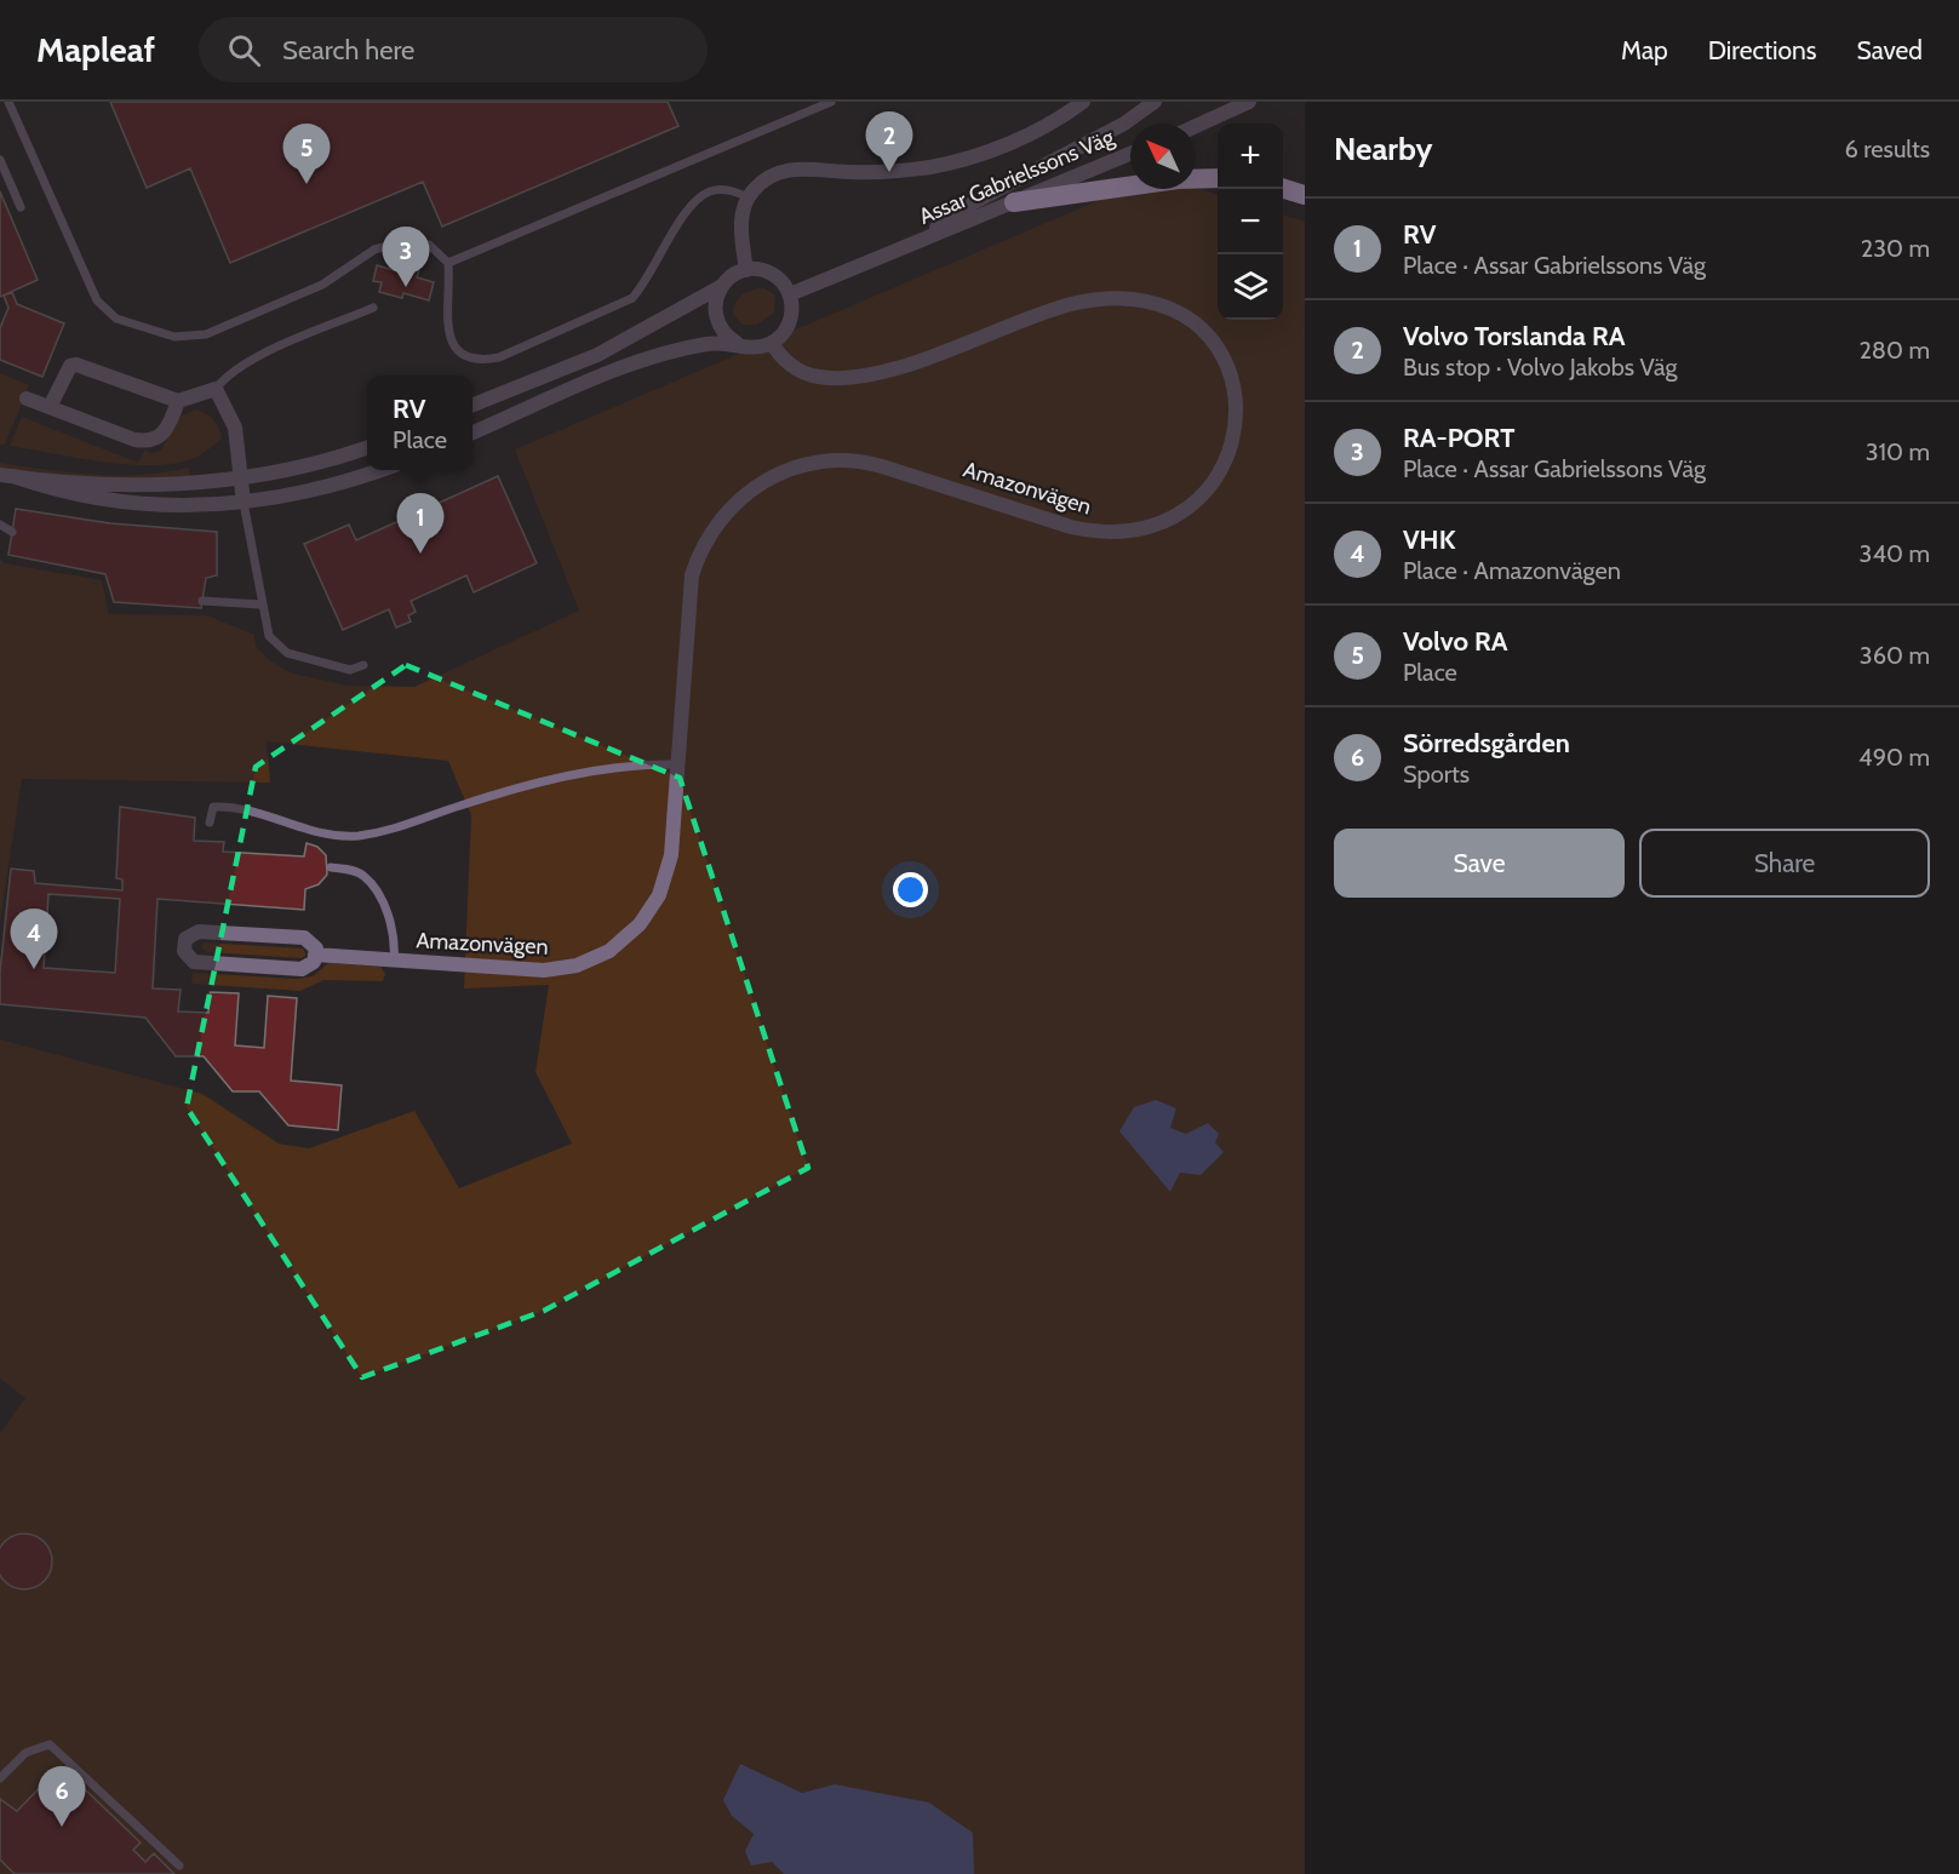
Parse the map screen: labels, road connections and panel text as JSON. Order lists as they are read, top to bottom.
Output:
{
  "streets": {
    "street": ["Assar Gabrielssons Väg", "Amazonvägen"]
  },
  "crossings": [
    ["Assar Gabrielssons Väg", "Amazonvägen"]
  ],
  "north": "top left",
  "page": {
    "header": "Mapleaf",
    "search": "Search here",
    "nav": ["Map", "Directions", "Saved"],
    "heading": ["Nearby", "6 results"],
    "pins": [
      "2",
      "5",
      "3",
      "1",
      "4",
      "6"
    ],
    "map_buttons": ["+", "−"],
    "list": [
      {
        "mark": "1",
        "name": "RV",
        "note": "Place · Assar Gabrielssons Väg",
        "value": "230 m"
      },
      {
        "mark": "2",
        "name": "Volvo Torslanda RA",
        "note": "Bus stop · Volvo Jakobs Väg",
        "value": "280 m"
      },
      {
        "mark": "3",
        "name": "RA-PORT",
        "note": "Place · Assar Gabrielssons Väg",
        "value": "310 m"
      },
      {
        "mark": "4",
        "name": "VHK",
        "note": "Place · Amazonvägen",
        "value": "340 m"
      },
      {
        "mark": "5",
        "name": "Volvo RA",
        "note": "Place",
        "value": "360 m"
      },
      {
        "mark": "6",
        "name": "Sörredsgården",
        "note": "Sports",
        "value": "490 m"
      }
    ],
    "popup": ["RV", "Place"],
    "buttons": ["Save", "Share"]
  }
}
